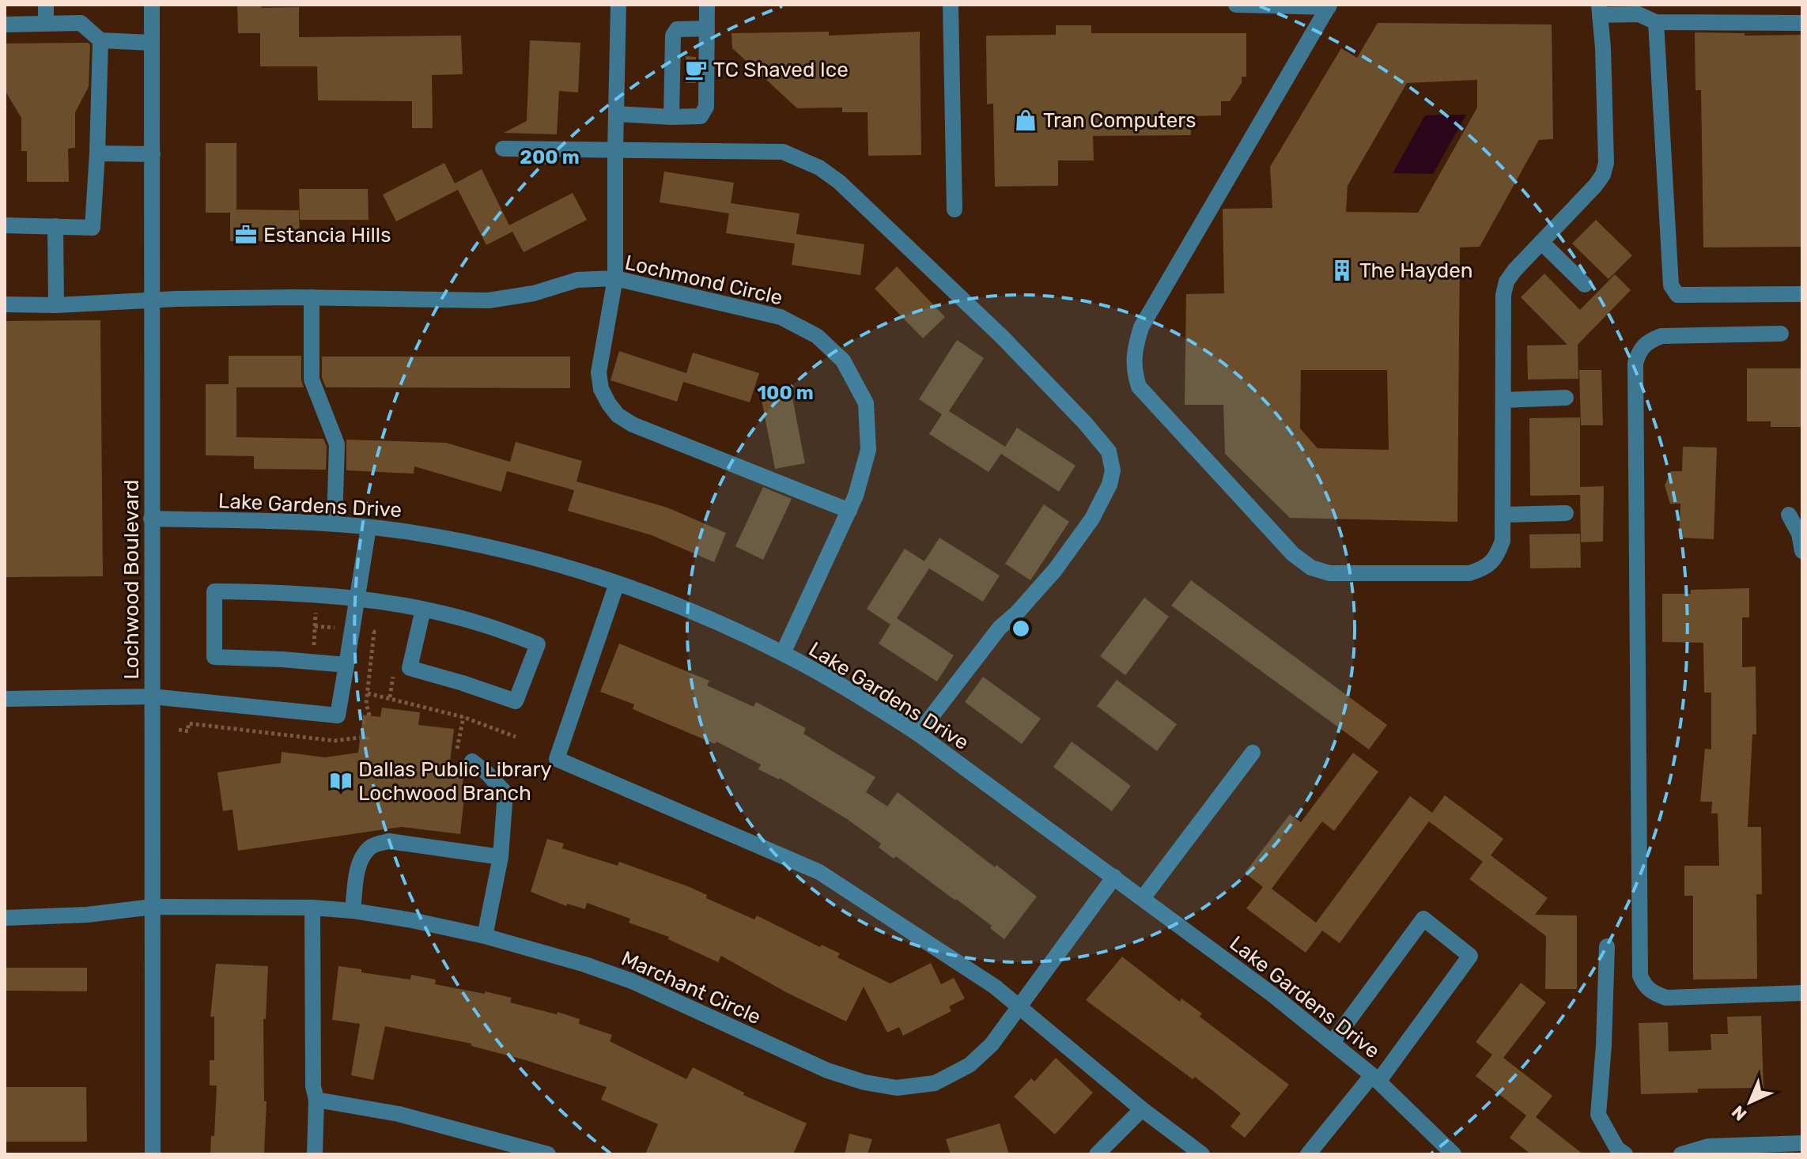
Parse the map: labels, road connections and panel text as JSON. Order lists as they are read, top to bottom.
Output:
{
  "streets": {
    "street": [
      "Lochmond Circle",
      "Lake Gardens Drive",
      "Lochwood Boulevard",
      "Marchant Circle"
    ]
  },
  "crossings": [
    ["Lochmond Circle", "Lake Gardens Drive"],
    ["Lochmond Circle", "Lochwood Boulevard"],
    ["Lake Gardens Drive", "Lochwood Boulevard"],
    ["Lake Gardens Drive", "Marchant Circle"],
    ["Lochwood Boulevard", "Marchant Circle"]
  ],
  "places": {
    "cafe": ["TC Shaved Ice"],
    "shop": ["Tran Computers"],
    "office": ["Estancia Hills"],
    "building": ["The Hayden"],
    "library": ["Dallas Public Library Lochwood Branch"]
  },
  "north": "bottom left",
  "rings": ["200 m", "100 m"]
}
